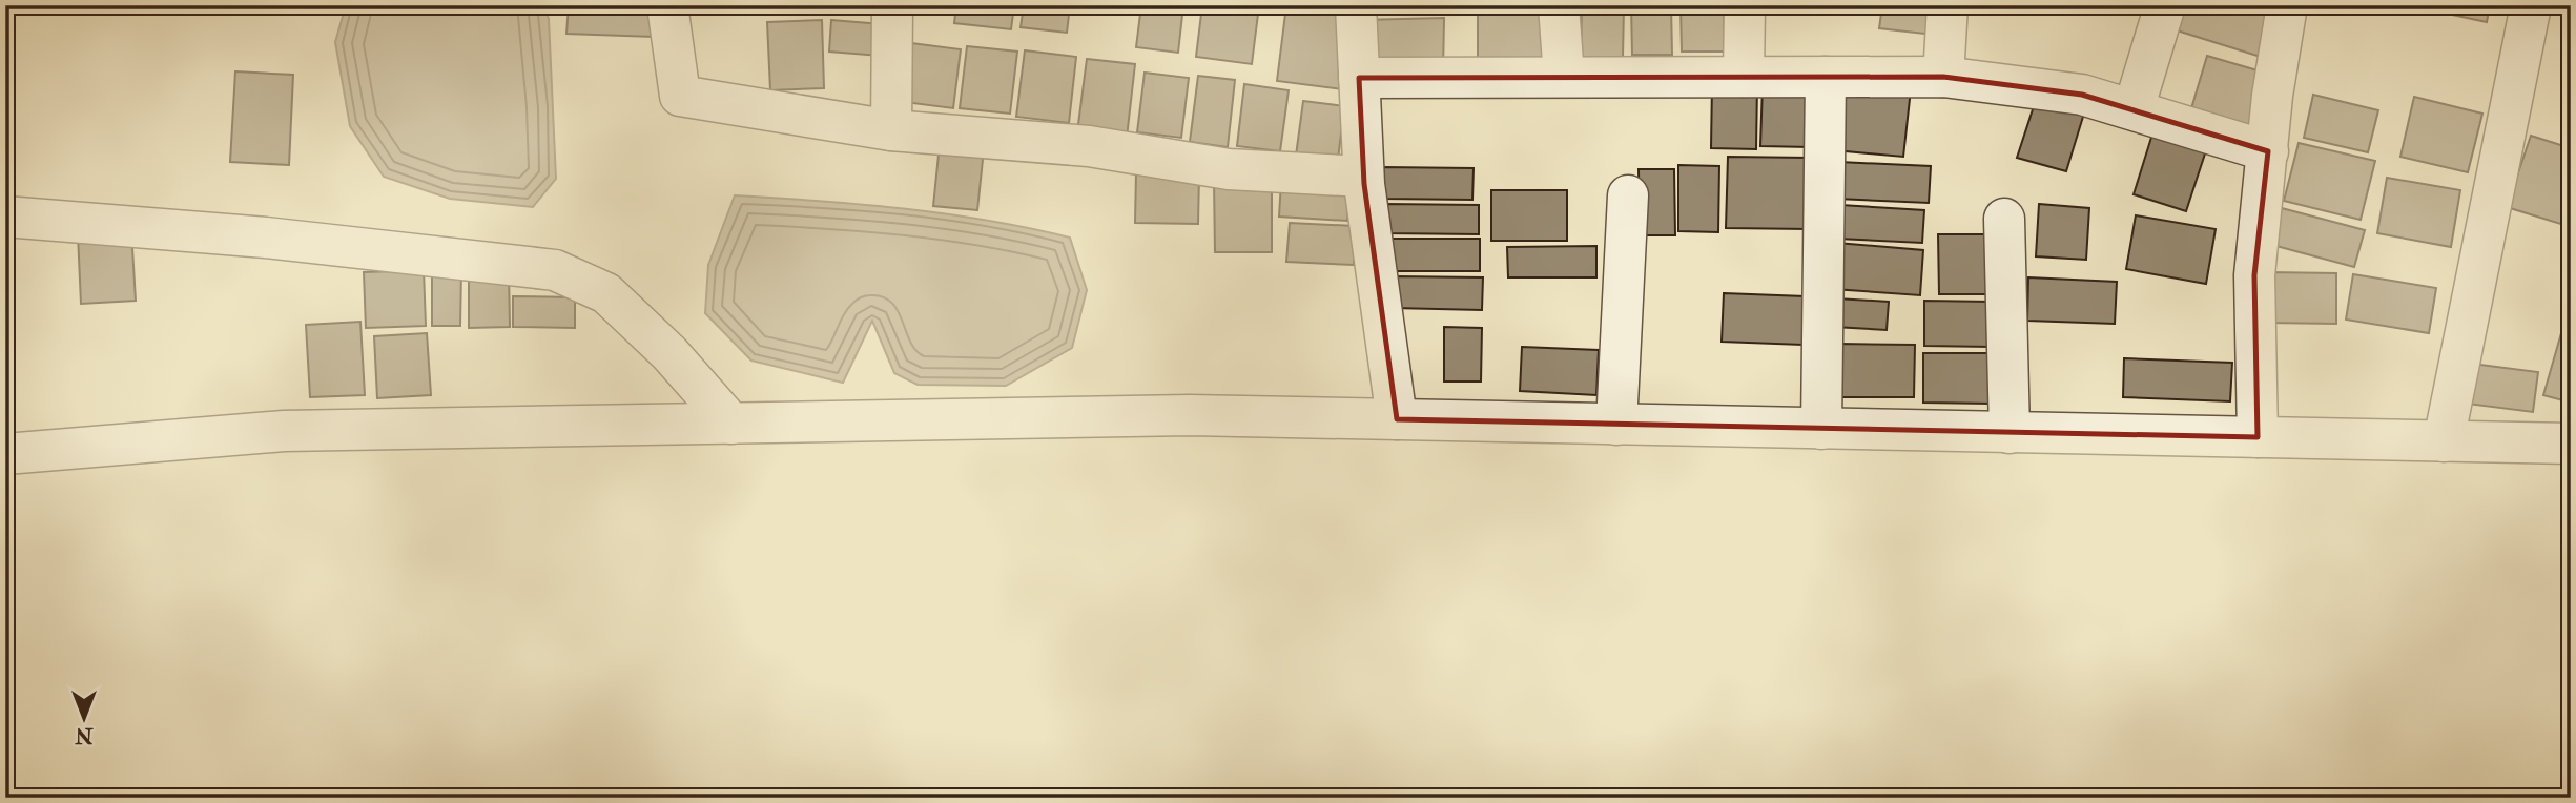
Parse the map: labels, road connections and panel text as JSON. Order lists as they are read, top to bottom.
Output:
{
  "north": "bottom"
}
